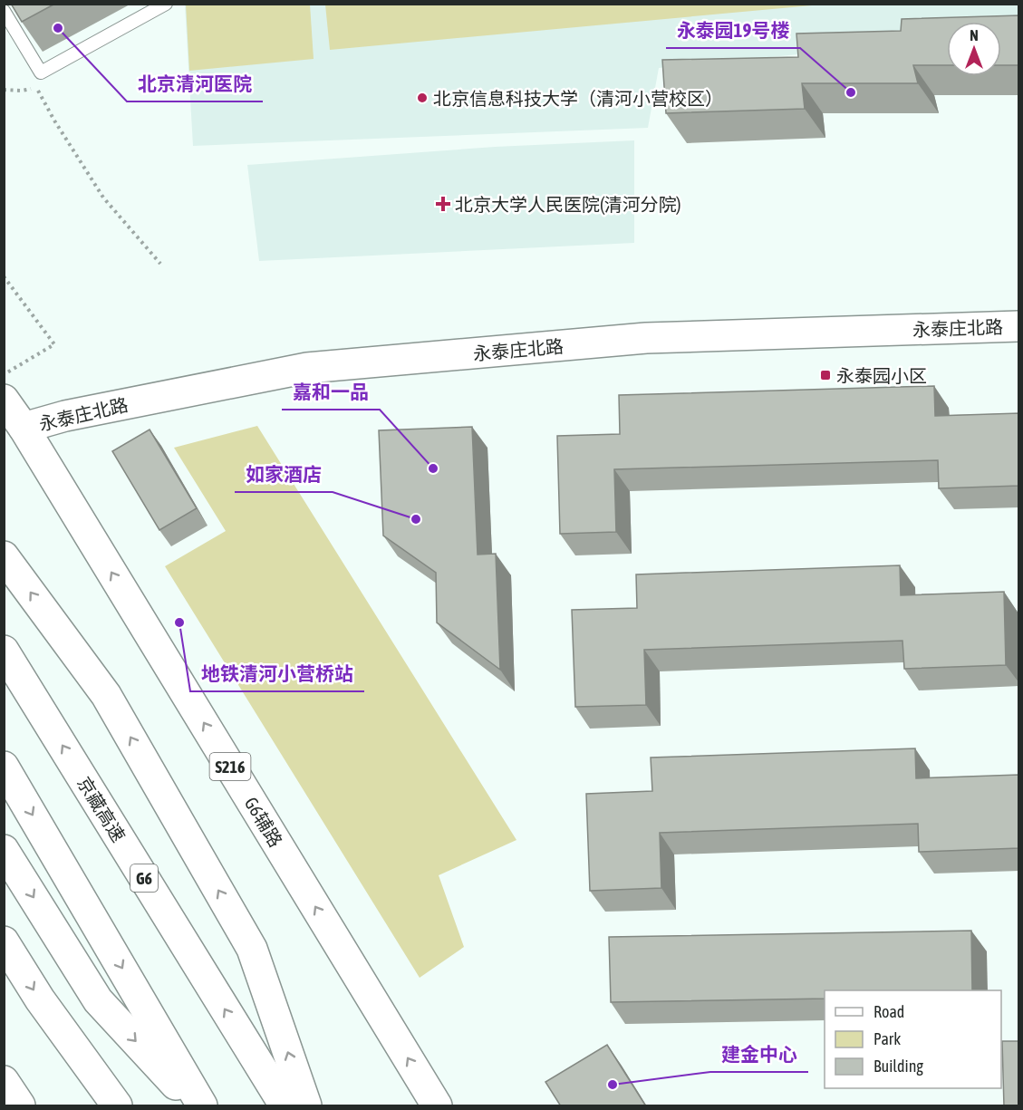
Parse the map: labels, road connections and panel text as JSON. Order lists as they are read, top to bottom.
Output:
{
  "streets": {
    "main road": [
      "永泰庄北路",
      "S216",
      "京藏高速",
      "G6辅路",
      "G6"
    ]
  },
  "crossings": [
    ["永泰庄北路", "G6辅路"]
  ],
  "places": {
    "other": [
      "北京清河医院",
      "永泰园19号楼",
      "北京信息科技大学（清河小营校区）",
      "嘉和一品",
      "如家酒店",
      "地铁清河小营桥站",
      "建金中心"
    ],
    "health": ["北京大学人民医院(清河分院)"],
    "transit": ["永泰园小区"]
  },
  "legend": ["Road", "Park", "Building"],
  "north": "top"
}
